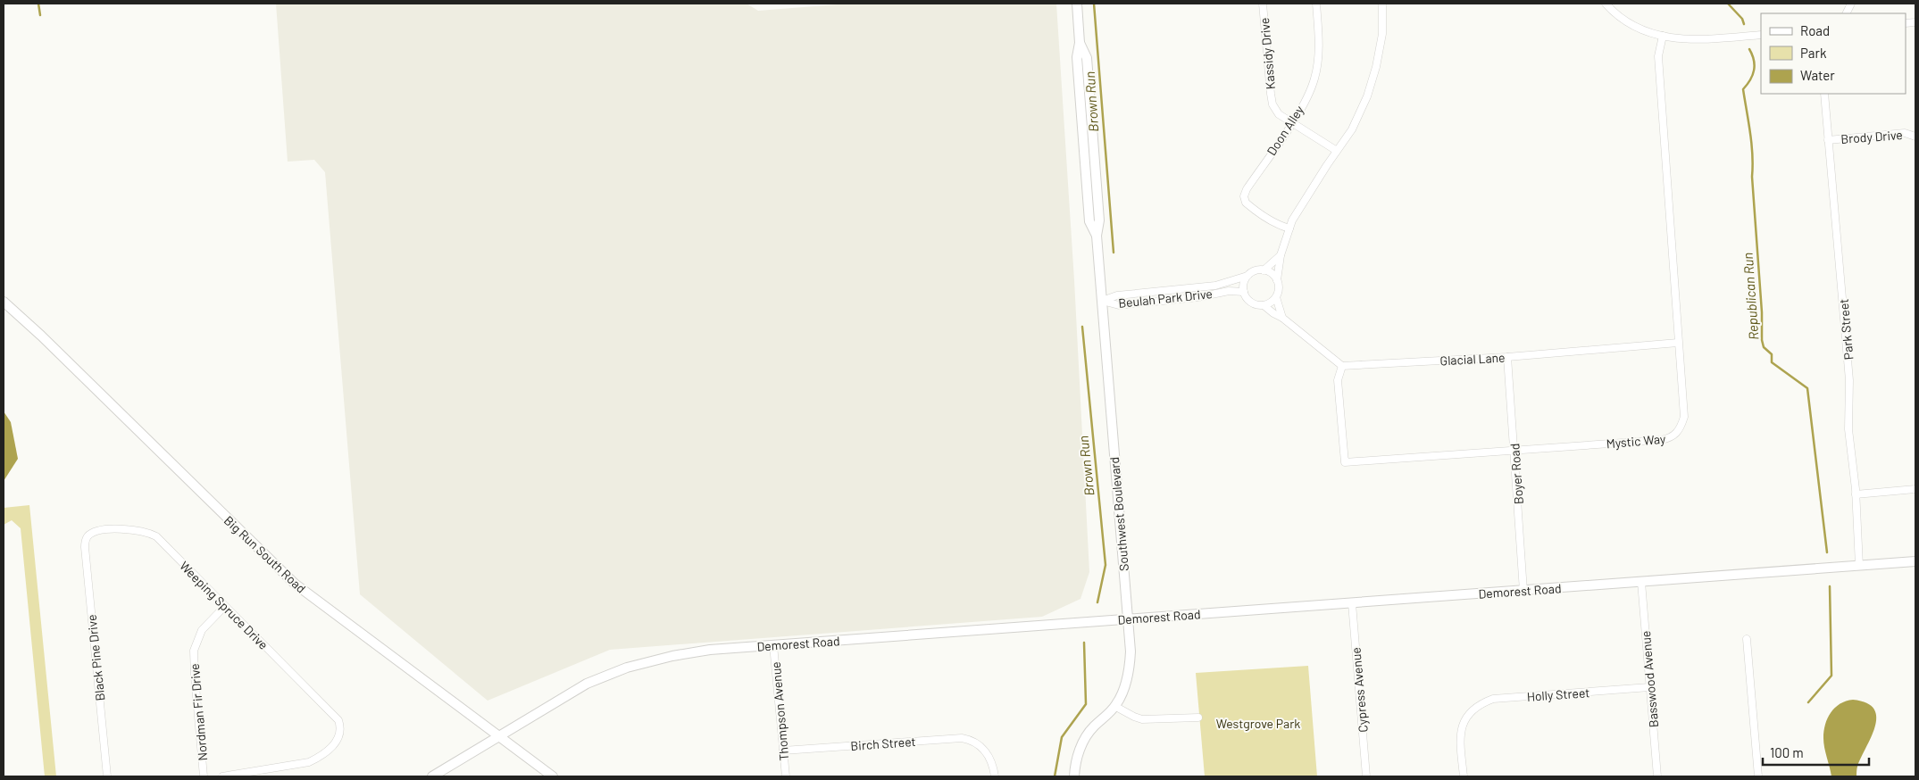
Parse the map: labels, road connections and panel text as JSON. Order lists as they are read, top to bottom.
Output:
{
  "streets": {
    "street": [
      "Kassidy Drive",
      "Doon Alley",
      "Brody Drive",
      "Beulah Park Drive",
      "Park Street",
      "Glacial Lane",
      "Mystic Way",
      "Boyer Road",
      "Southwest Boulevard",
      "Big Run South Road",
      "Demorest Road",
      "Weeping Spruce Drive",
      "Black Pine Drive",
      "Basswood Avenue",
      "Cypress Avenue",
      "Holly Street",
      "Thompson Avenue",
      "Nordman Fir Drive",
      "Birch Street"
    ]
  },
  "crossings": [
    ["Kassidy Drive", "Doon Alley"],
    ["Brody Drive", "Park Street"],
    ["Beulah Park Drive", "Southwest Boulevard"],
    ["Park Street", "Demorest Road"],
    ["Glacial Lane", "Mystic Way"],
    ["Glacial Lane", "Boyer Road"],
    ["Mystic Way", "Boyer Road"],
    ["Boyer Road", "Demorest Road"],
    ["Southwest Boulevard", "Demorest Road"],
    ["Big Run South Road", "Demorest Road"],
    ["Demorest Road", "Basswood Avenue"],
    ["Demorest Road", "Cypress Avenue"],
    ["Demorest Road", "Thompson Avenue"],
    ["Weeping Spruce Drive", "Black Pine Drive"],
    ["Weeping Spruce Drive", "Nordman Fir Drive"],
    ["Basswood Avenue", "Holly Street"],
    ["Thompson Avenue", "Birch Street"]
  ],
  "water": ["Brown Run", "Republican Run"],
  "parks": ["Westgrove Park"],
  "legend": ["Road", "Park", "Water"],
  "scale_bar": "100 m"
}
